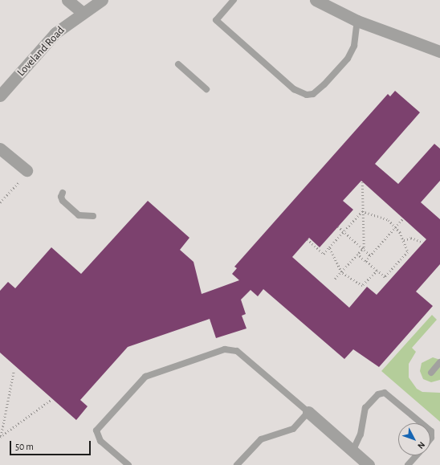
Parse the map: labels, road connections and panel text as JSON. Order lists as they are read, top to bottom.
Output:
{
  "streets": {
    "street": ["Loveland Road"]
  },
  "scale_bar": "50 m",
  "north": "bottom right"
}
